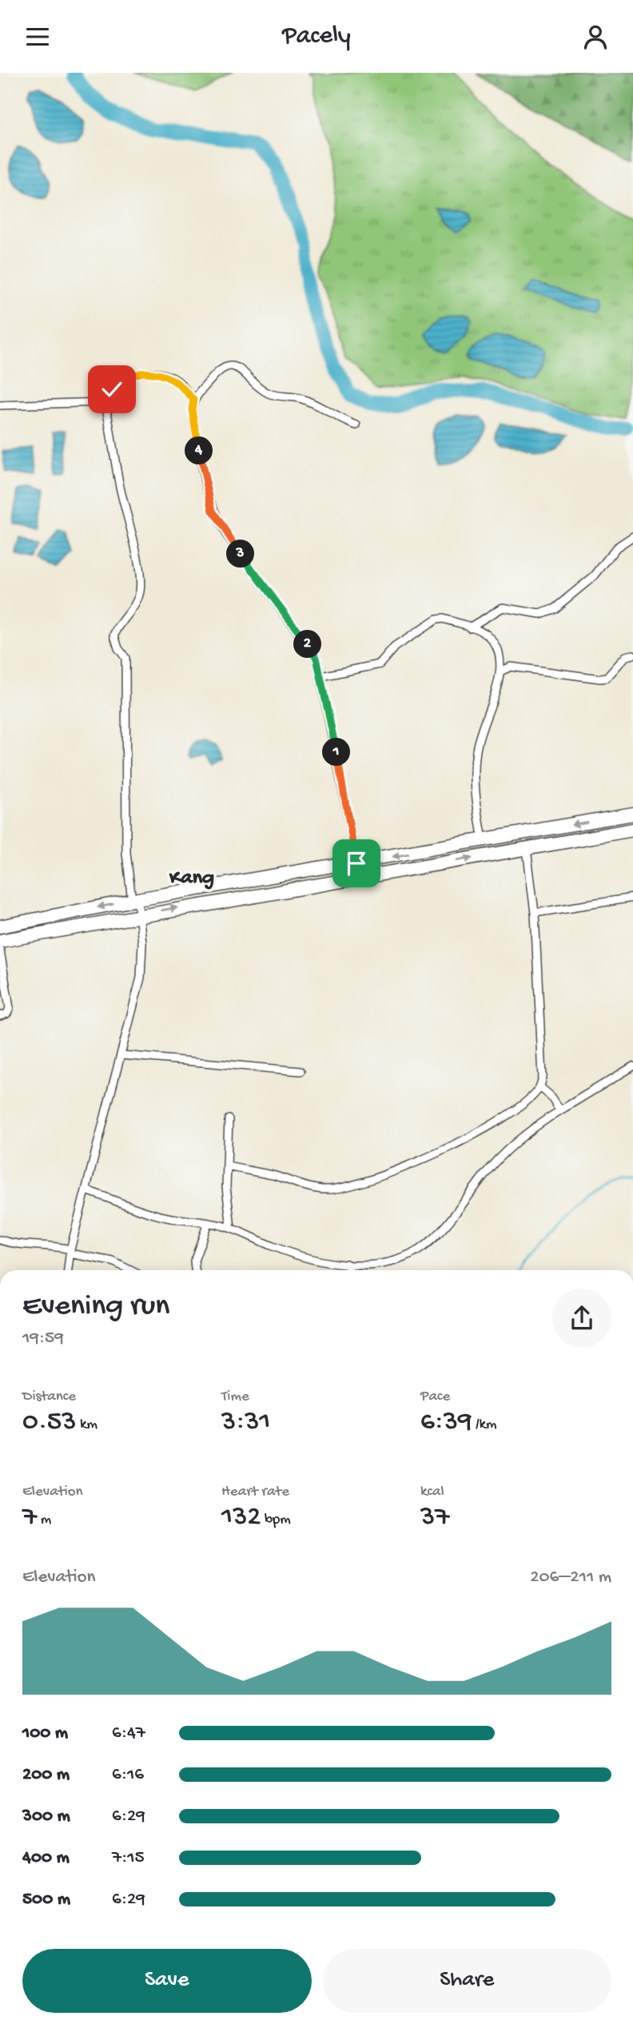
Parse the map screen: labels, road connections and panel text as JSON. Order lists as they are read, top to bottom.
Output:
{
  "districts": ["Kang"],
  "page": {
    "header": "Pacely",
    "pins": [
      "4",
      "3",
      "2",
      "1"
    ],
    "heading": ["Evening run", "19:59"],
    "stats": [
      ["Distance", "0.53 km"],
      ["Time", "3:31"],
      ["Pace", "6:39 /km"],
      ["Elevation", "7 m"],
      ["Heart rate", "132 bpm"],
      ["kcal", "37"]
    ],
    "chart": ["Elevation", "206–211 m"],
    "list": [
      {
        "name": "100 m",
        "note": "6:47"
      },
      {
        "name": "200 m",
        "note": "6:16"
      },
      {
        "name": "300 m",
        "note": "6:29"
      },
      {
        "name": "400 m",
        "note": "7:15"
      },
      {
        "name": "500 m",
        "note": "6:29"
      }
    ],
    "buttons": ["Save", "Share"]
  }
}
